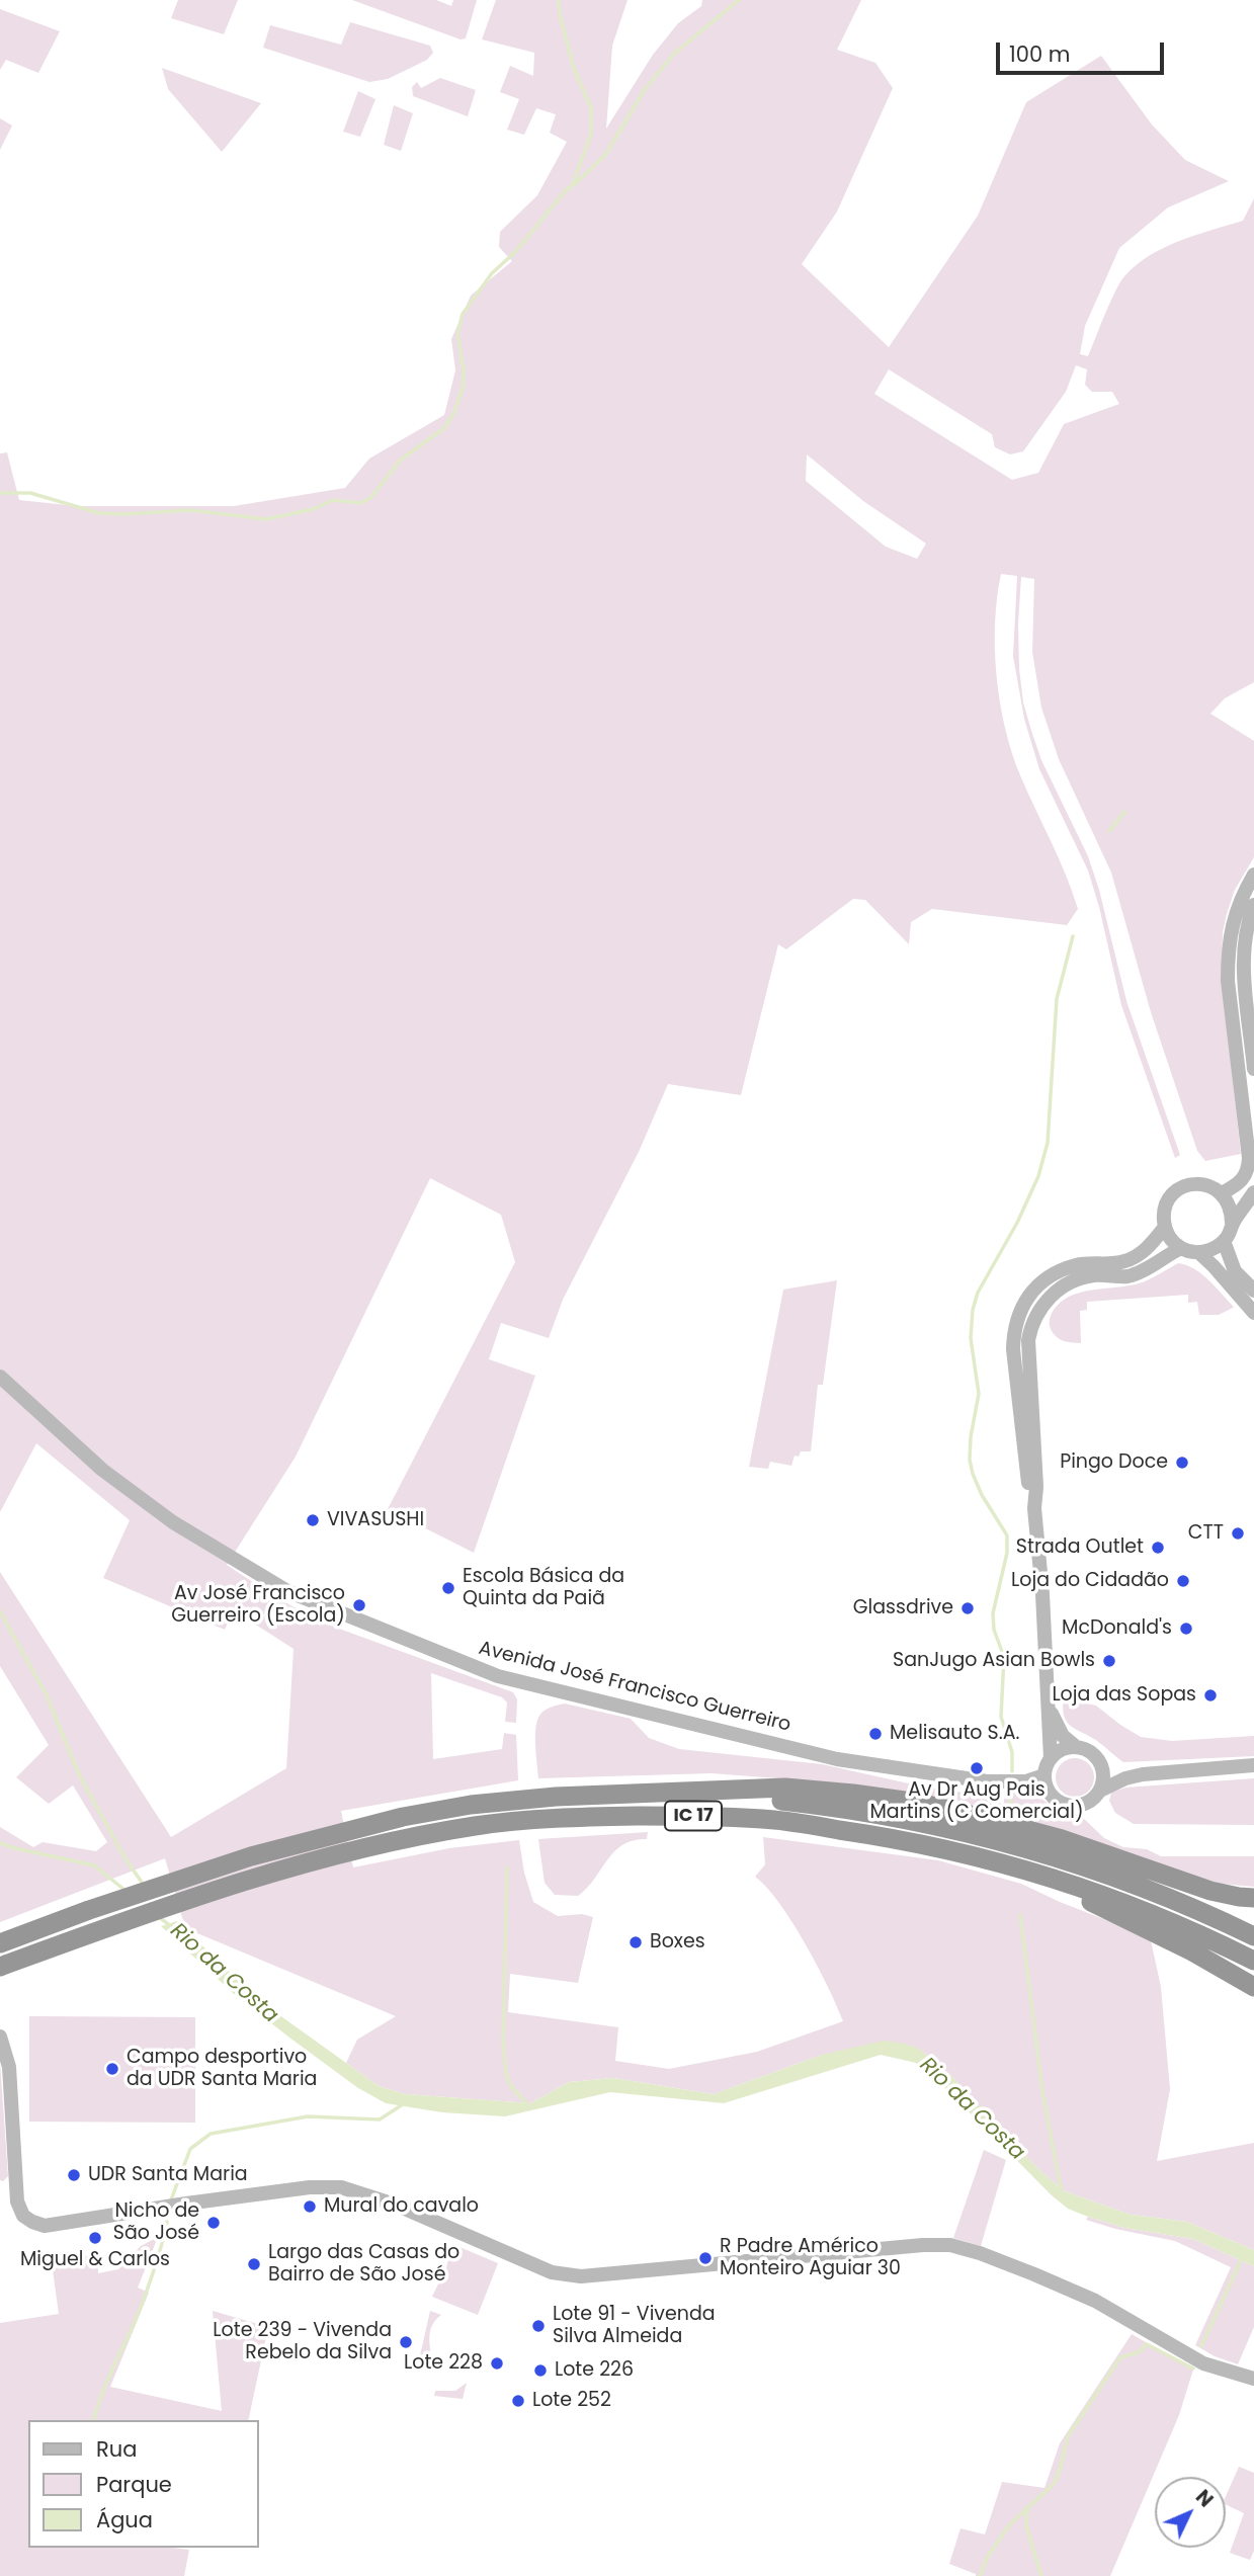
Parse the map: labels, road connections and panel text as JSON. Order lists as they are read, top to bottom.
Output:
{
  "streets": {
    "highway": ["IC 17"],
    "main road": ["Avenida José Francisco Guerreiro"]
  },
  "water": ["Rio da Costa"],
  "places": [
    "Pingo Doce",
    "VIVASUSHI",
    "CTT",
    "Strada Outlet",
    "Loja do Cidadão",
    "Escola Básica da Quinta da Paiã",
    "Av José Francisco Guerreiro (Escola)",
    "Glassdrive",
    "McDonald's",
    "SanJugo Asian Bowls",
    "Loja das Sopas",
    "Melisauto S.A.",
    "Av Dr Aug Pais Martins (C Comercial)",
    "Boxes",
    "Campo desportivo da UDR Santa Maria",
    "UDR Santa Maria",
    "Mural do cavalo",
    "Nicho de São José",
    "Miguel & Carlos",
    "R Padre Américo Monteiro Aguiar 30",
    "Largo das Casas do Bairro de São José",
    "Lote 91 - Vivenda Silva Almeida",
    "Lote 239 - Vivenda Rebelo da Silva",
    "Lote 228",
    "Lote 226",
    "Lote 252"
  ],
  "legend": ["Rua", "Parque", "Água"],
  "scale_bar": "100 m",
  "north": "top right"
}
